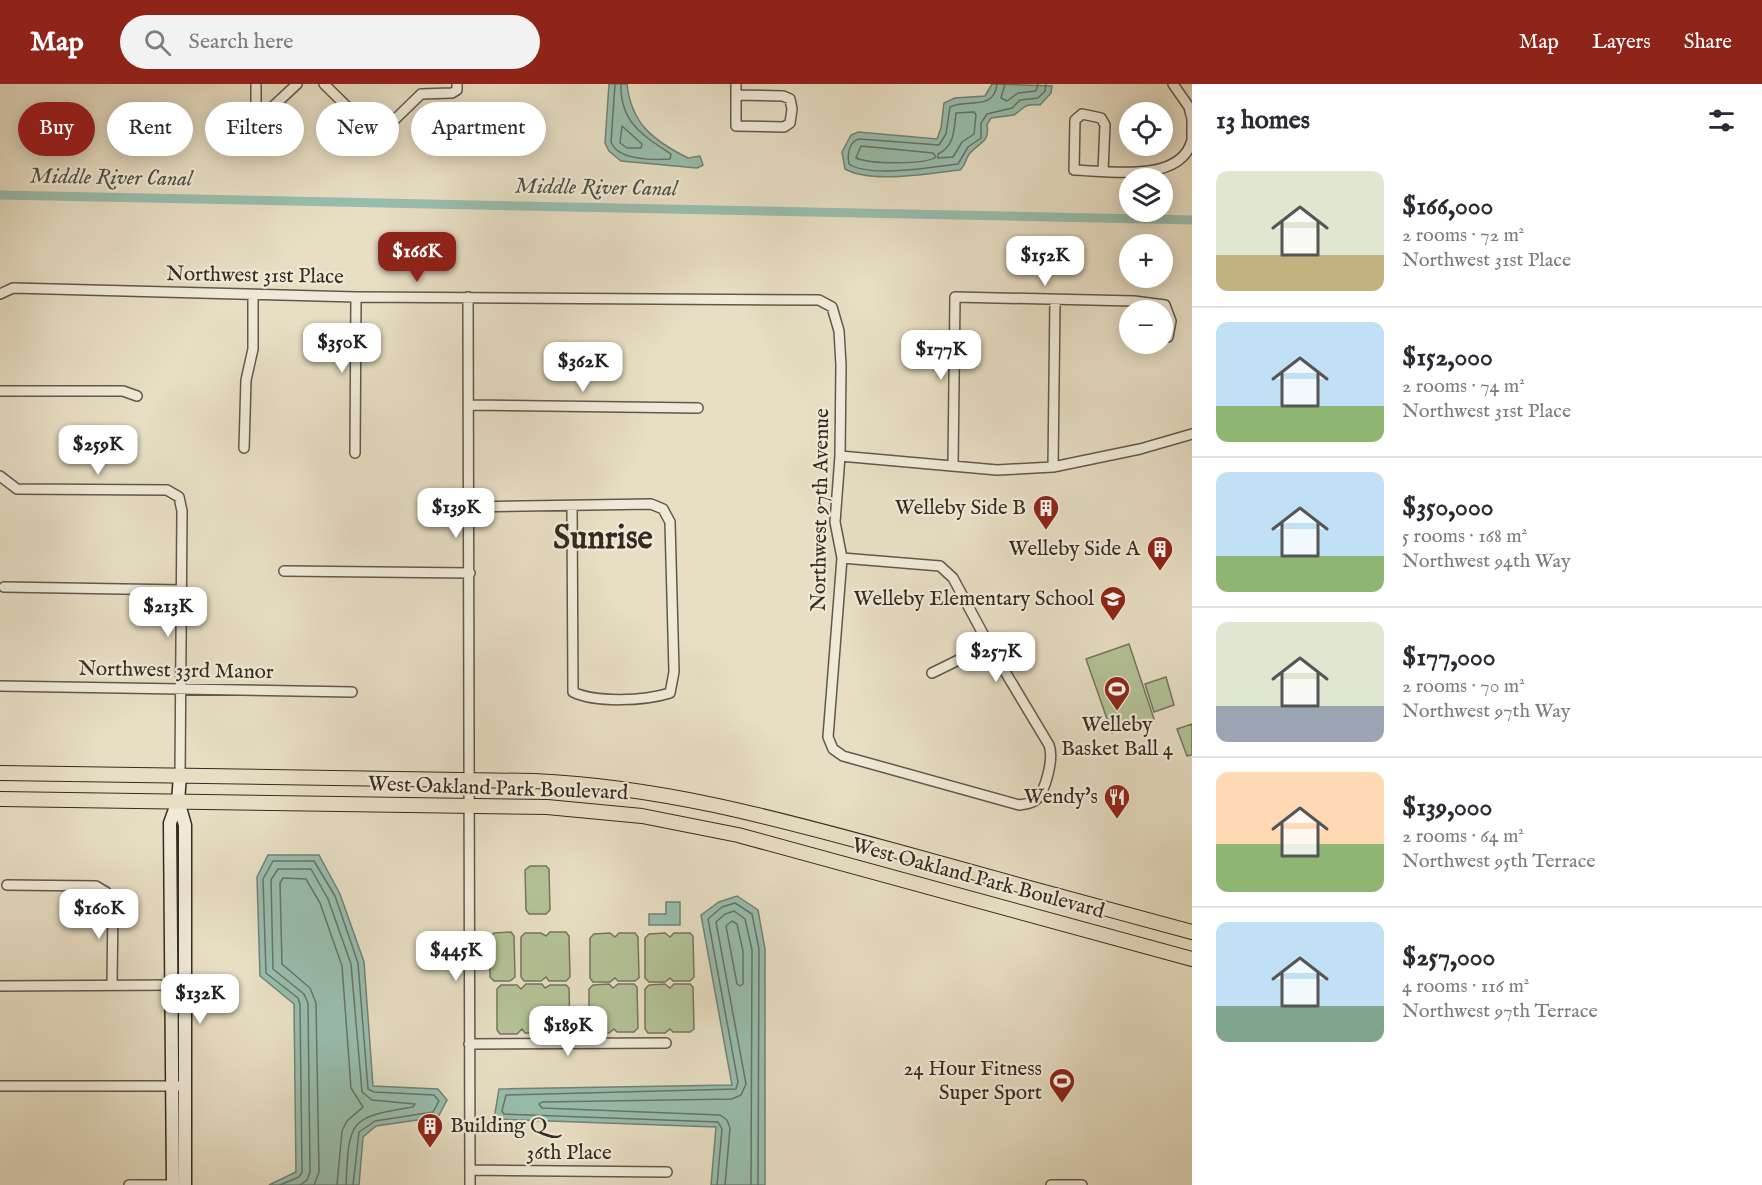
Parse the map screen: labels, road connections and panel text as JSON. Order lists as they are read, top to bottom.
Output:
{
  "streets": {
    "main road": ["West Oakland Park Boulevard"],
    "street": [
      "Northwest 31st Place",
      "Northwest 97th Avenue",
      "Northwest 33rd Manor",
      "36th Place"
    ]
  },
  "crossings": [
    ["Northwest 31st Place", "Northwest 97th Avenue"]
  ],
  "districts": ["Sunrise"],
  "water": ["Middle River Canal"],
  "places": {
    "building": ["Welleby Side B", "Welleby Side A", "Building Q"],
    "school or university": ["Welleby Elementary School"],
    "sports": ["Welleby Basket Ball 4", "24 Hour Fitness Super Sport"],
    "restaurant": ["Wendy's"]
  },
  "page": {
    "header": "Map",
    "search": "Search here",
    "nav": ["Map", "Layers", "Share"],
    "heading": "13 homes",
    "map_buttons": ["+", "−"],
    "chip": [
      "Buy",
      "Rent",
      "Filters",
      "New",
      "Apartment"
    ],
    "list": [
      {
        "name": "$166,000",
        "note": "2 rooms · 72 m² · Northwest 31st Place"
      },
      {
        "name": "$152,000",
        "note": "2 rooms · 74 m² · Northwest 31st Place"
      },
      {
        "name": "$350,000",
        "note": "5 rooms · 168 m² · Northwest 94th Way"
      },
      {
        "name": "$177,000",
        "note": "2 rooms · 70 m² · Northwest 97th Way"
      },
      {
        "name": "$139,000",
        "note": "2 rooms · 64 m² · Northwest 95th Terrace"
      },
      {
        "name": "$257,000",
        "note": "4 rooms · 116 m² · Northwest 97th Terrace"
      }
    ],
    "price": [
      "$166K",
      "$152K",
      "$350K",
      "$177K",
      "$362K",
      "$259K",
      "$139K",
      "$213K",
      "$257K",
      "$160K",
      "$445K",
      "$132K",
      "$189K"
    ]
  }
}
